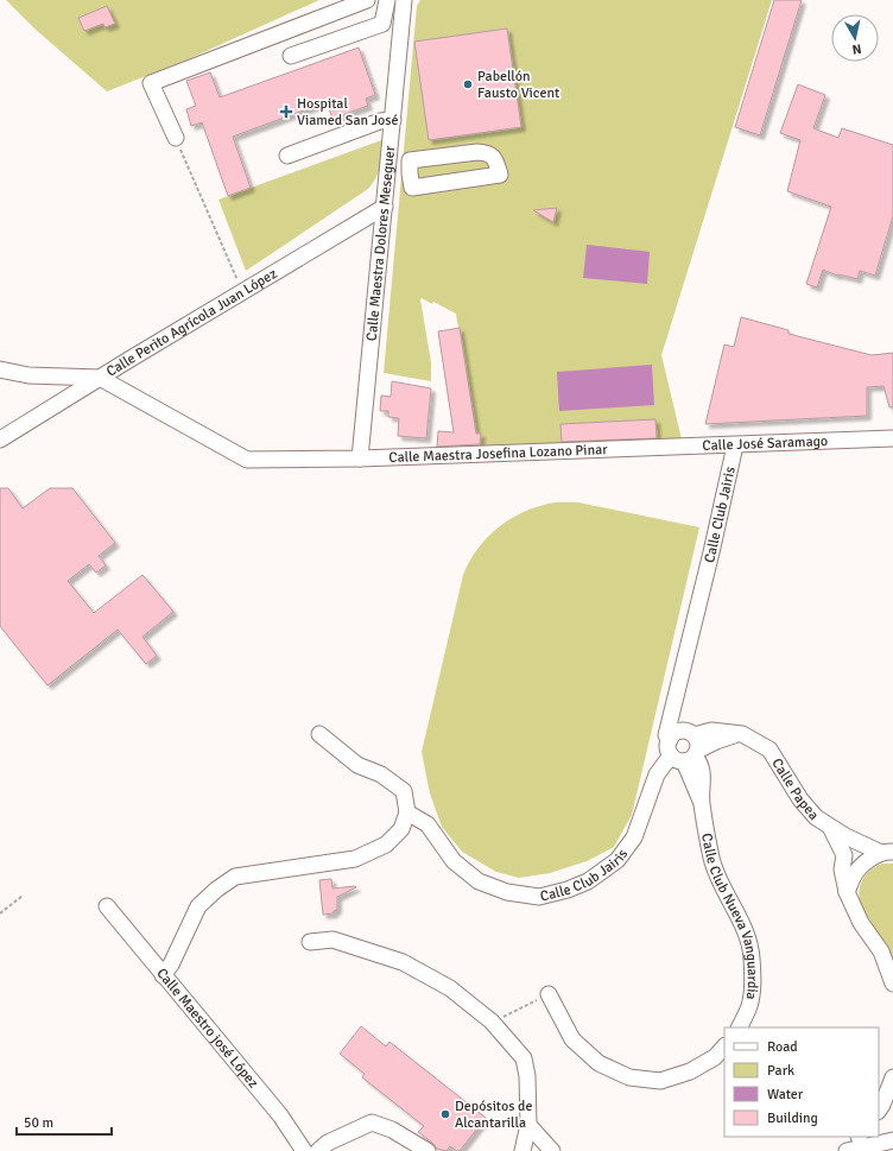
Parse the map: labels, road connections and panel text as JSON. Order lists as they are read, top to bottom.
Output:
{
  "streets": {
    "street": [
      "Calle Maestra Dolores Meseguer",
      "Calle Perito Agrícola Juan López",
      "Calle José Saramago",
      "Calle Maestra Josefina Lozano Pinar",
      "Calle Club Jairis",
      "Calle Papea",
      "Calle Club Nueva Vanguardia",
      "Calle Maestro josé López"
    ]
  },
  "crossings": [
    ["Calle Maestra Dolores Meseguer", "Calle Perito Agrícola Juan López"],
    ["Calle Maestra Dolores Meseguer", "Calle Maestra Josefina Lozano Pinar"],
    ["Calle Perito Agrícola Juan López", "Calle Maestra Josefina Lozano Pinar"],
    ["Calle José Saramago", "Calle Maestra Josefina Lozano Pinar"],
    ["Calle José Saramago", "Calle Club Jairis"],
    ["Calle Club Jairis", "Calle Papea"],
    ["Calle Club Jairis", "Calle Club Nueva Vanguardia"],
    ["Calle Papea", "Calle Club Nueva Vanguardia"]
  ],
  "places": {
    "other": ["Pabellón Fausto Vicent", "Depósitos de Alcantarilla"],
    "health": ["Hospital Viamed San José"]
  },
  "legend": [
    "Road",
    "Park",
    "Water",
    "Building"
  ],
  "scale_bar": "50 m",
  "north": "bottom"
}
